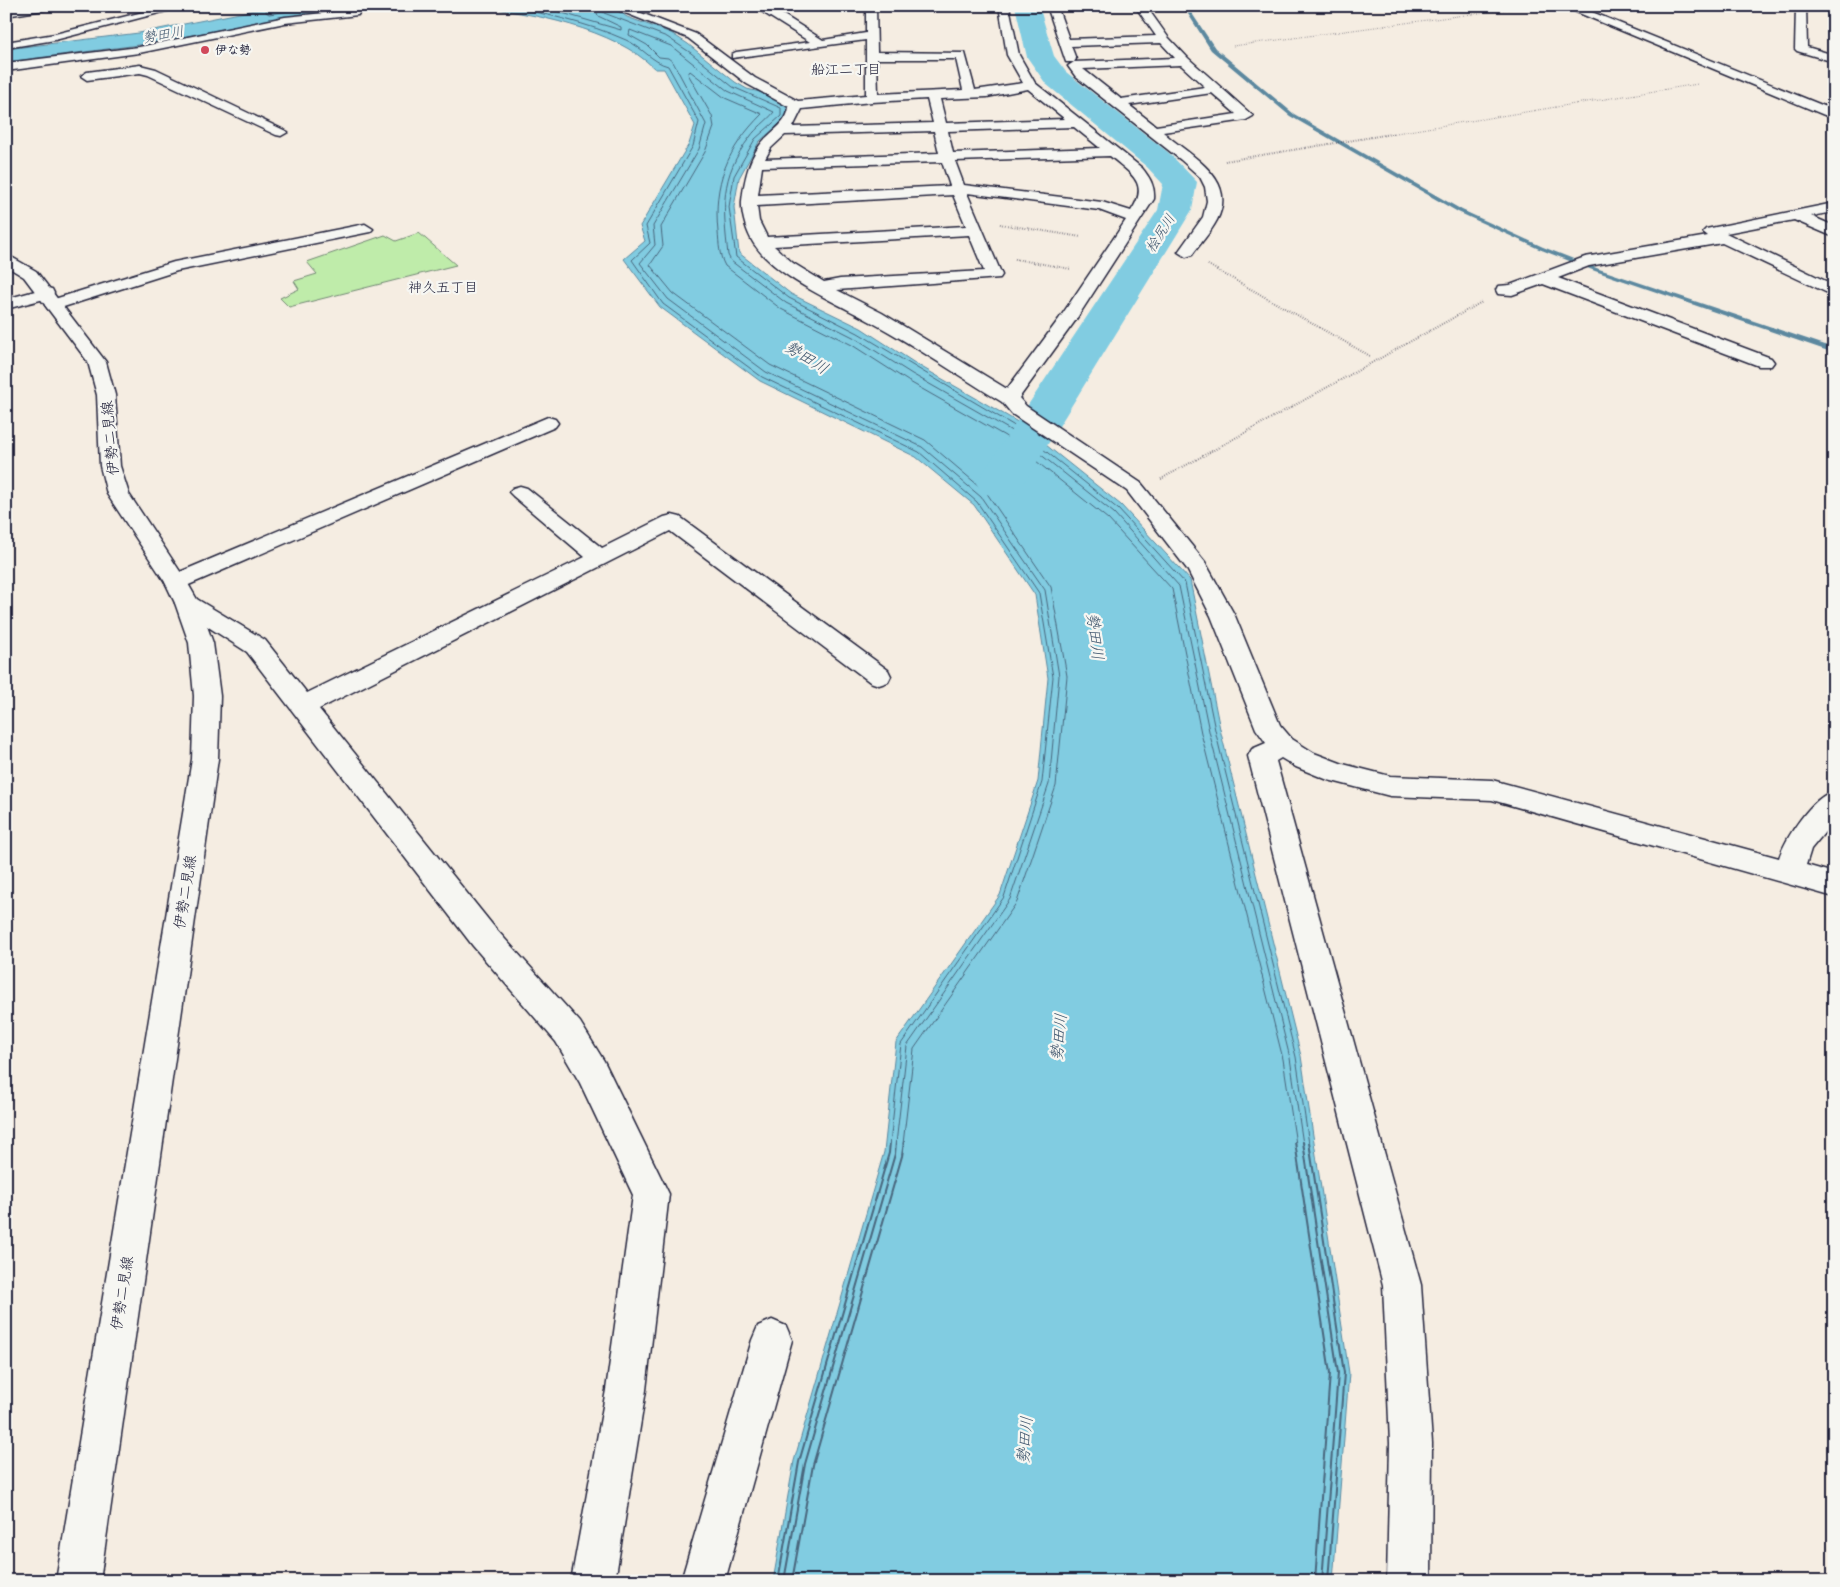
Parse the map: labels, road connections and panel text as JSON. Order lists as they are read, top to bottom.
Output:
{
  "streets": {
    "street": ["伊勢二見線"]
  },
  "districts": ["船江二丁目", "神久五丁目"],
  "water": ["勢田川", "桧尻川"],
  "places": ["伊な勢"]
}
